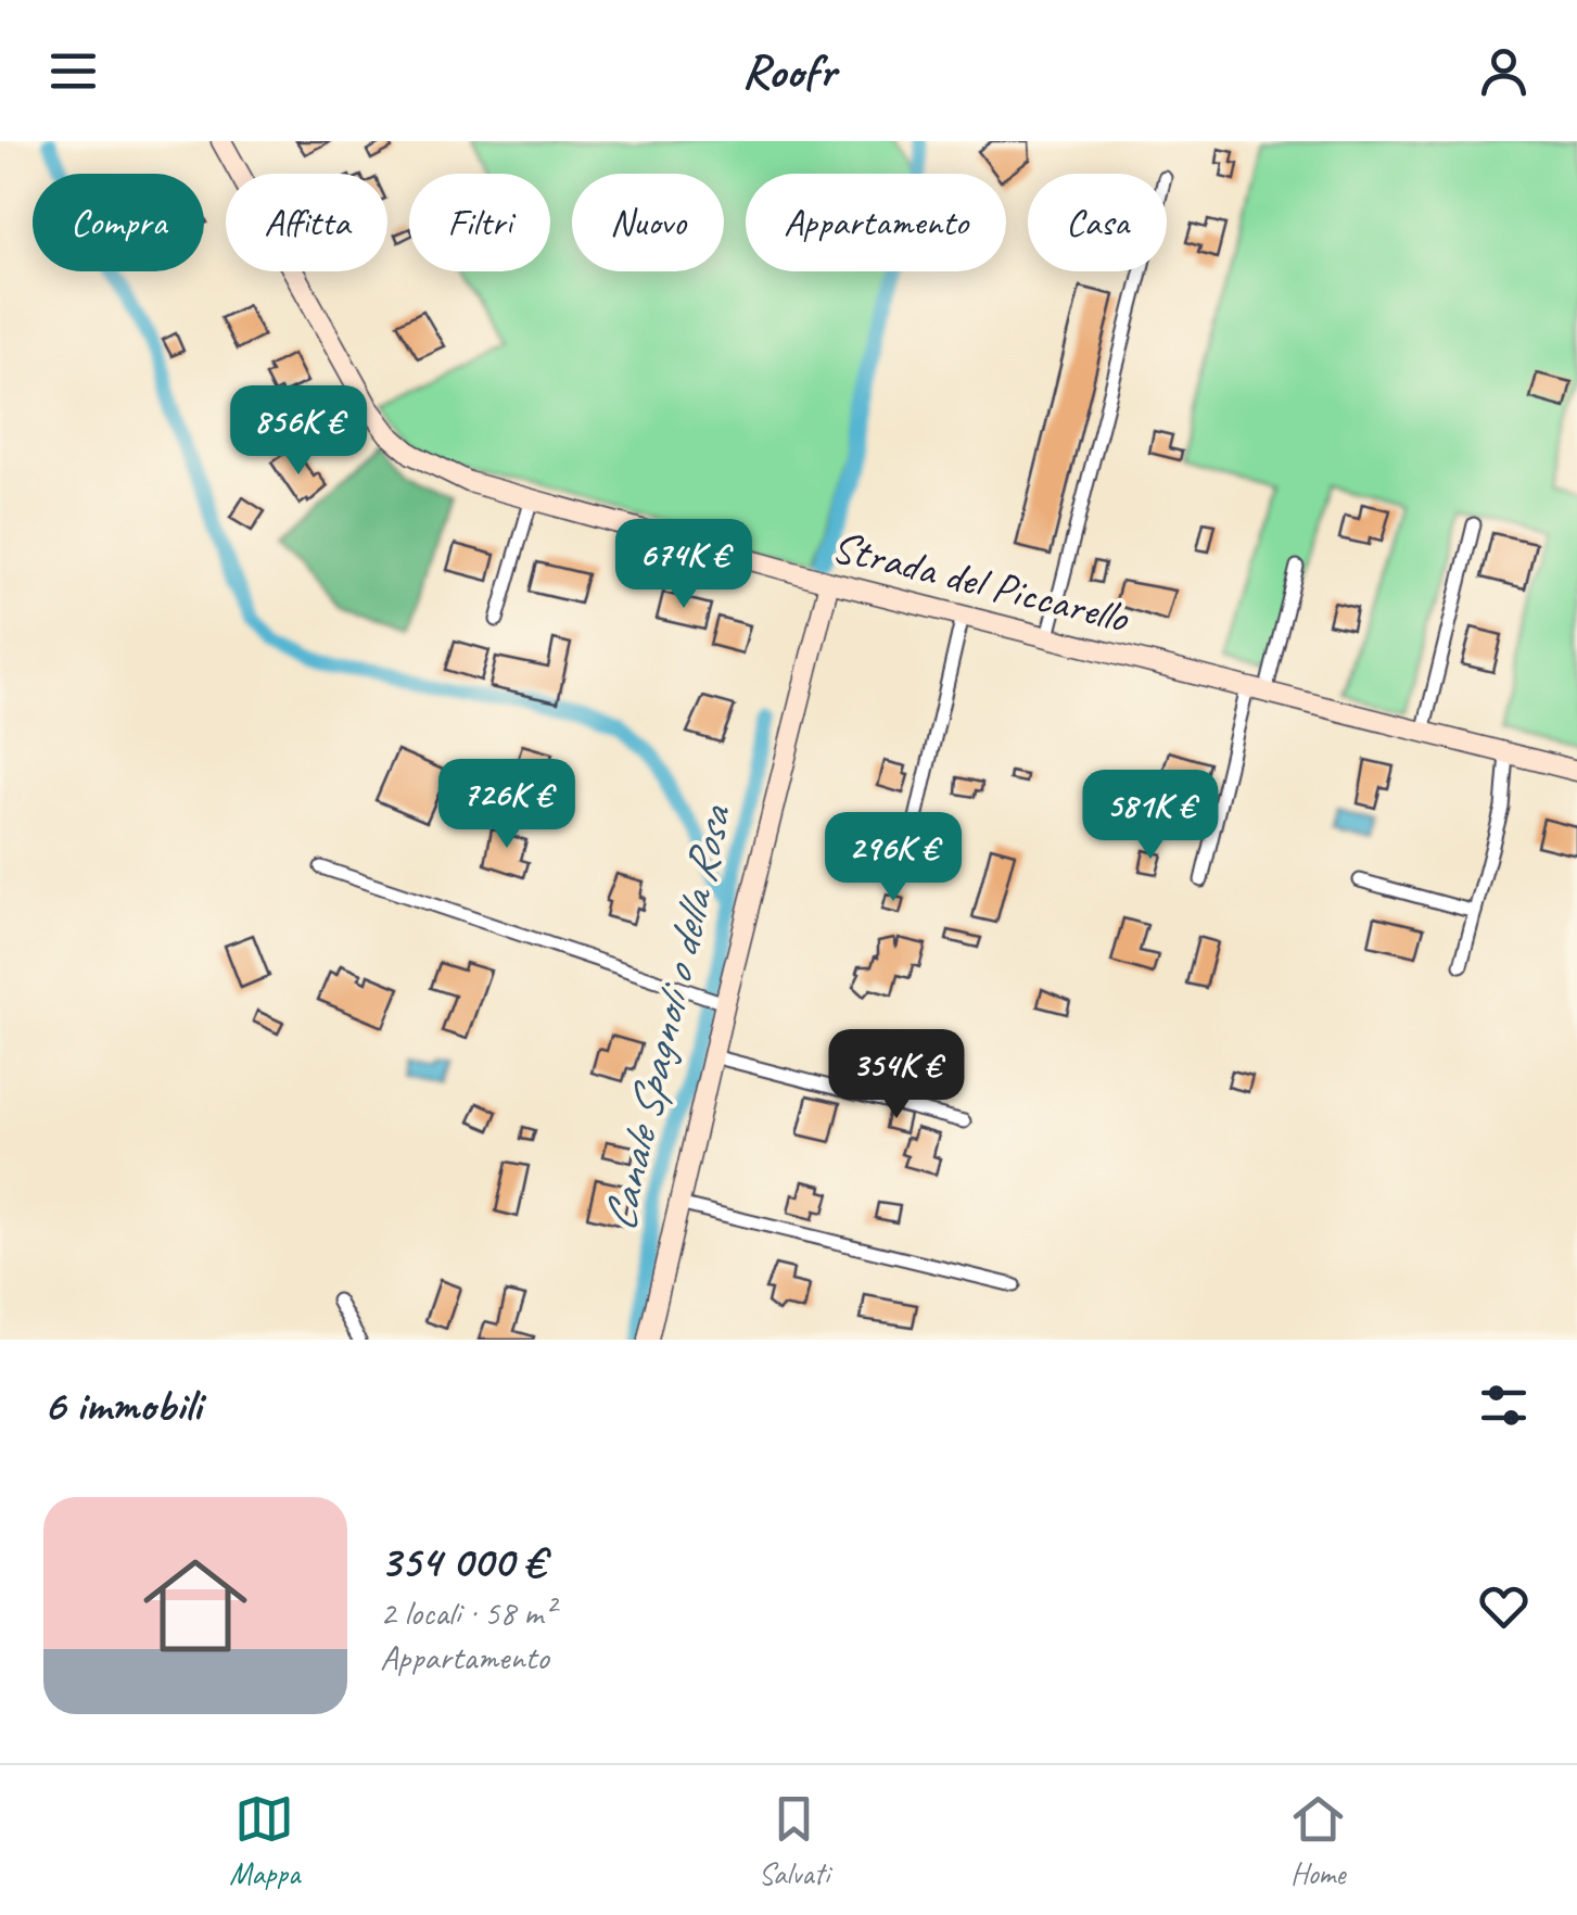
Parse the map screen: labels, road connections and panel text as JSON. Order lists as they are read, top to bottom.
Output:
{
  "streets": {
    "street": ["Strada del Piccarello"]
  },
  "water": ["Canale Spagnoli o della Rosa"],
  "page": {
    "header": "Roofr",
    "chip": [
      "Compra",
      "Affitta",
      "Filtri",
      "Nuovo",
      "Appartamento",
      "Casa"
    ],
    "price": [
      "856K €",
      "674K €",
      "726K €",
      "581K €",
      "296K €",
      "354K €"
    ],
    "heading": "6 immobili",
    "list": [
      {
        "name": "354 000 €",
        "note": "2 locali · 58 m² · Appartamento"
      }
    ],
    "tabs": ["Mappa", "Salvati", "Home"]
  }
}
